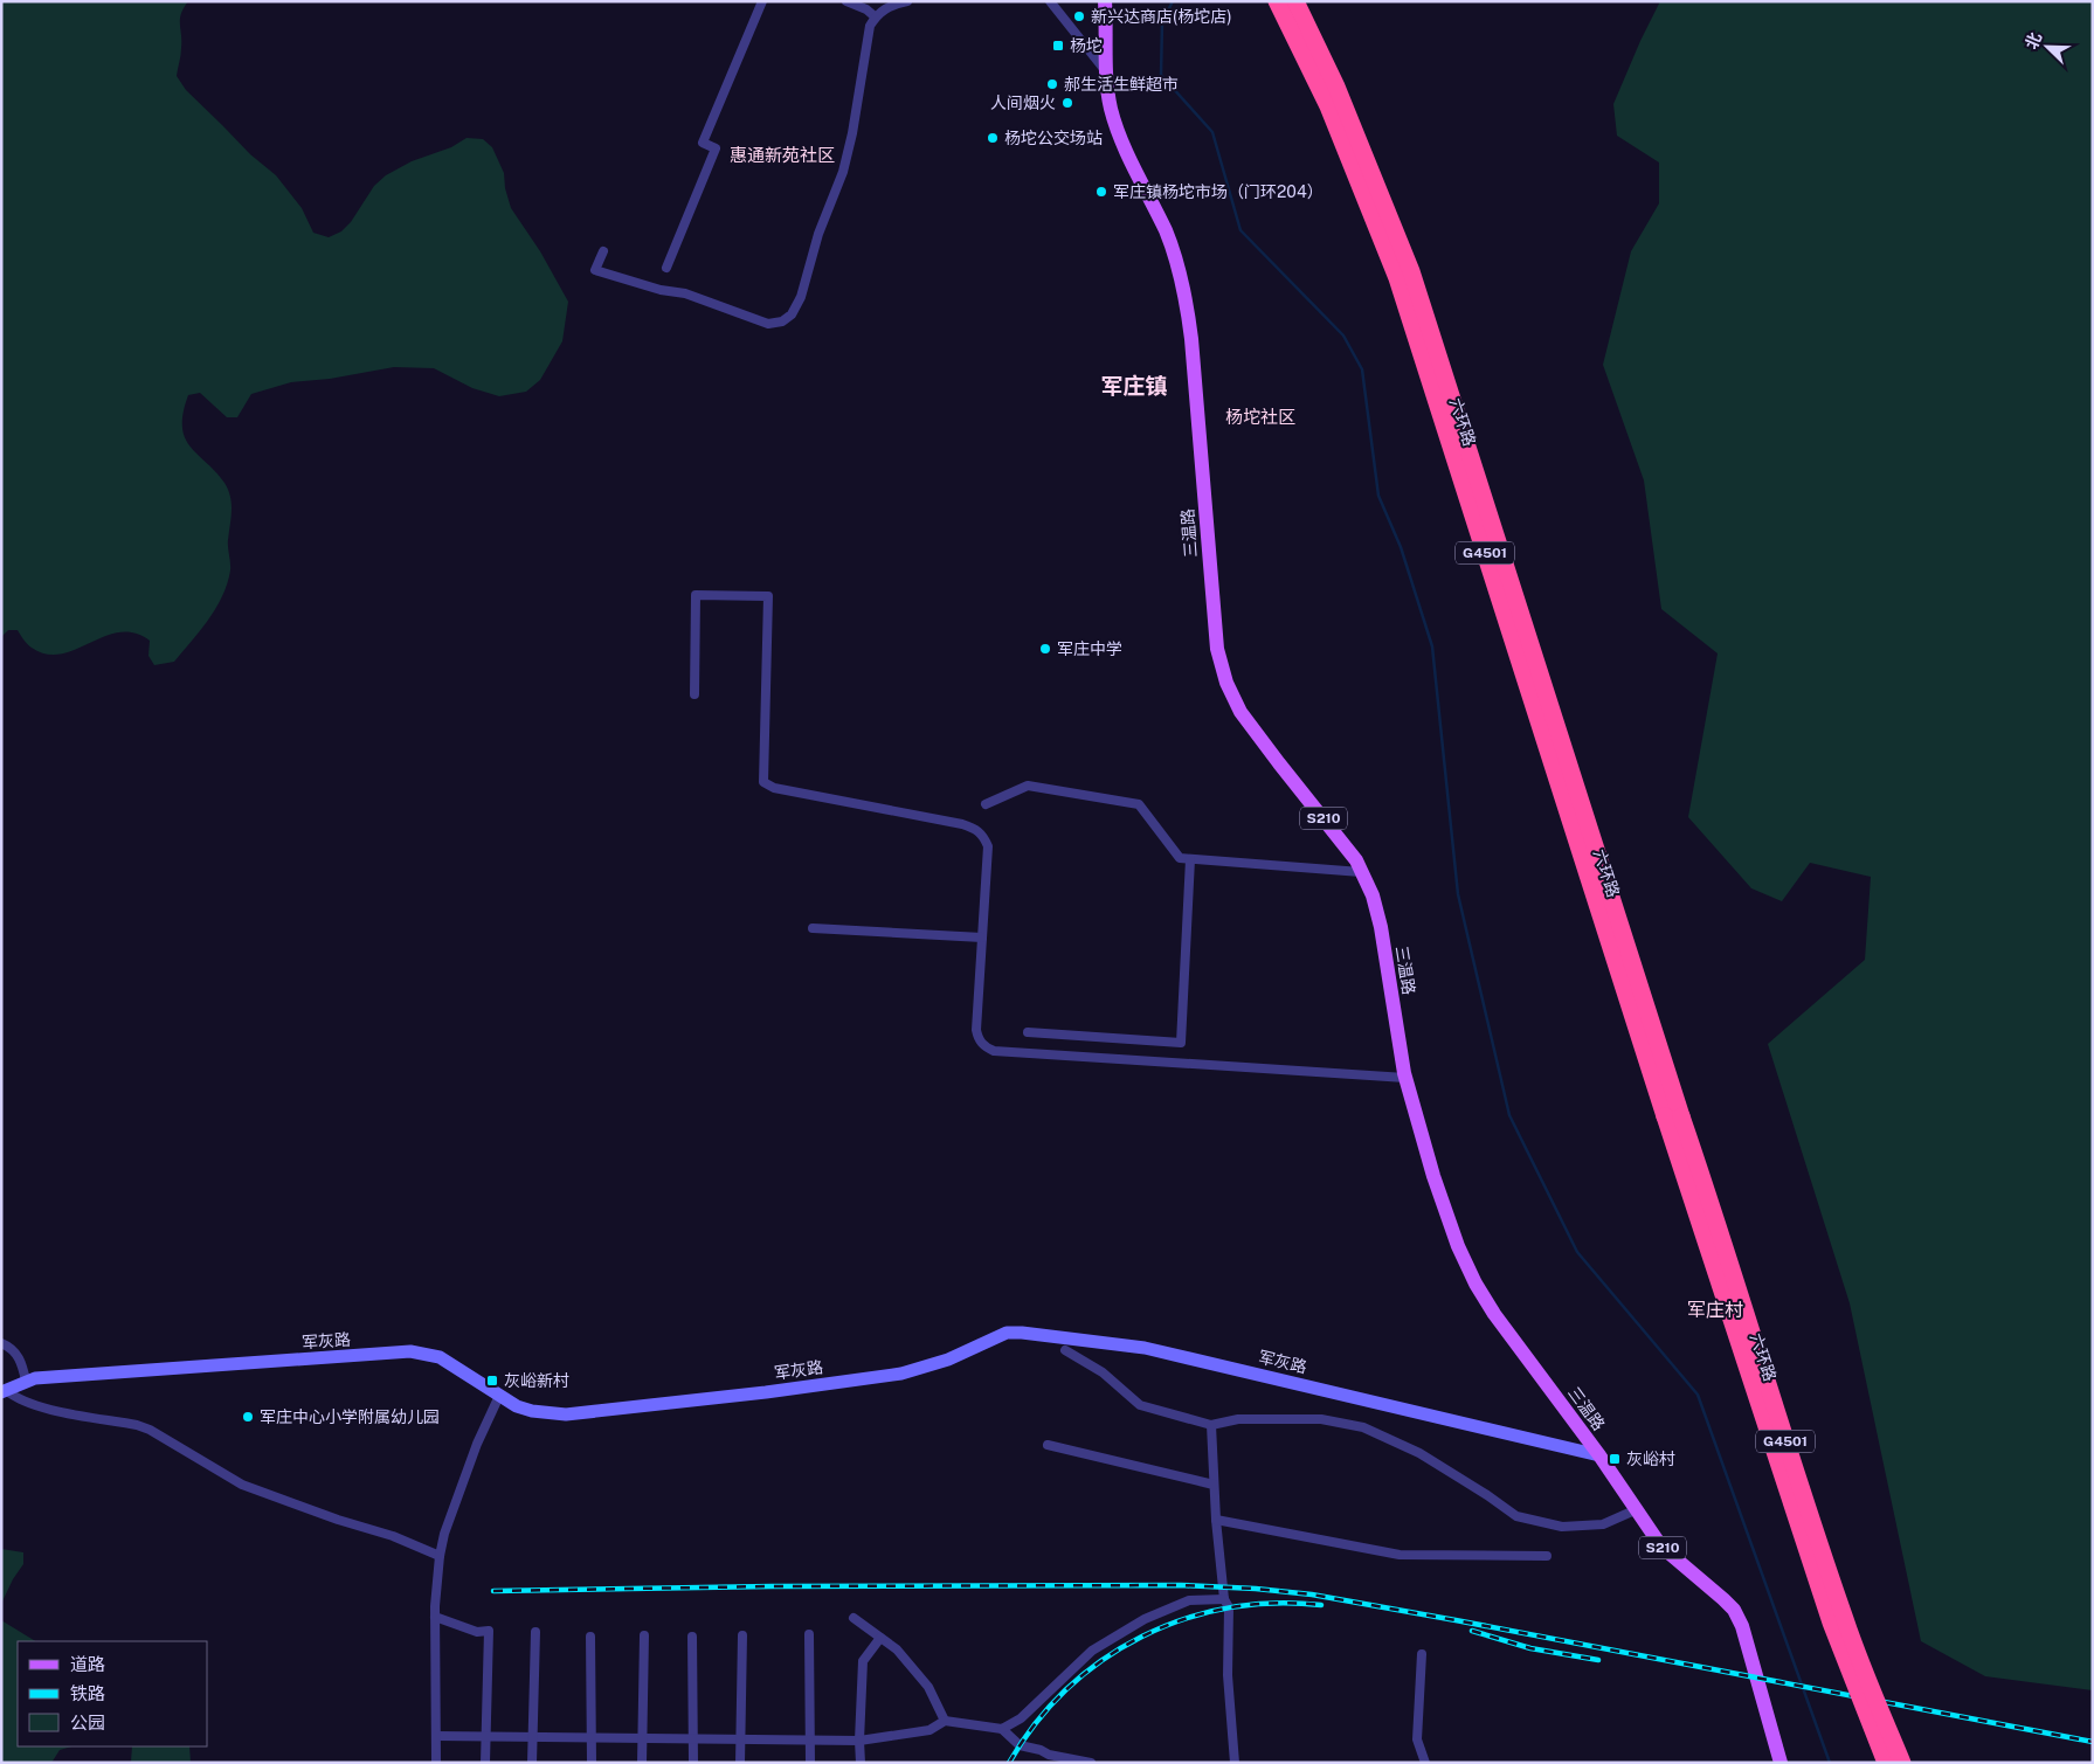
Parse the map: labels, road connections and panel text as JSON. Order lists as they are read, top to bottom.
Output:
{
  "streets": {
    "highway": ["六环路", "G4501"],
    "main road": ["三温路", "S210"],
    "street": ["军灰路"]
  },
  "crossings": [
    ["三温路", "S210"],
    ["三温路", "军灰路"]
  ],
  "districts": [
    "惠通新苑社区",
    "军庄镇",
    "杨坨社区",
    "军庄村"
  ],
  "places": {
    "other": [
      "新兴达商店(杨坨店)",
      "郝生活生鲜超市",
      "人间烟火",
      "杨坨公交场站",
      "军庄镇杨坨市场（门环204）",
      "军庄中学",
      "军庄中心小学附属幼儿园"
    ],
    "transit": ["杨坨", "灰峪新村", "灰峪村"]
  },
  "legend": ["道路", "铁路", "公园"],
  "north": "top left"
}
